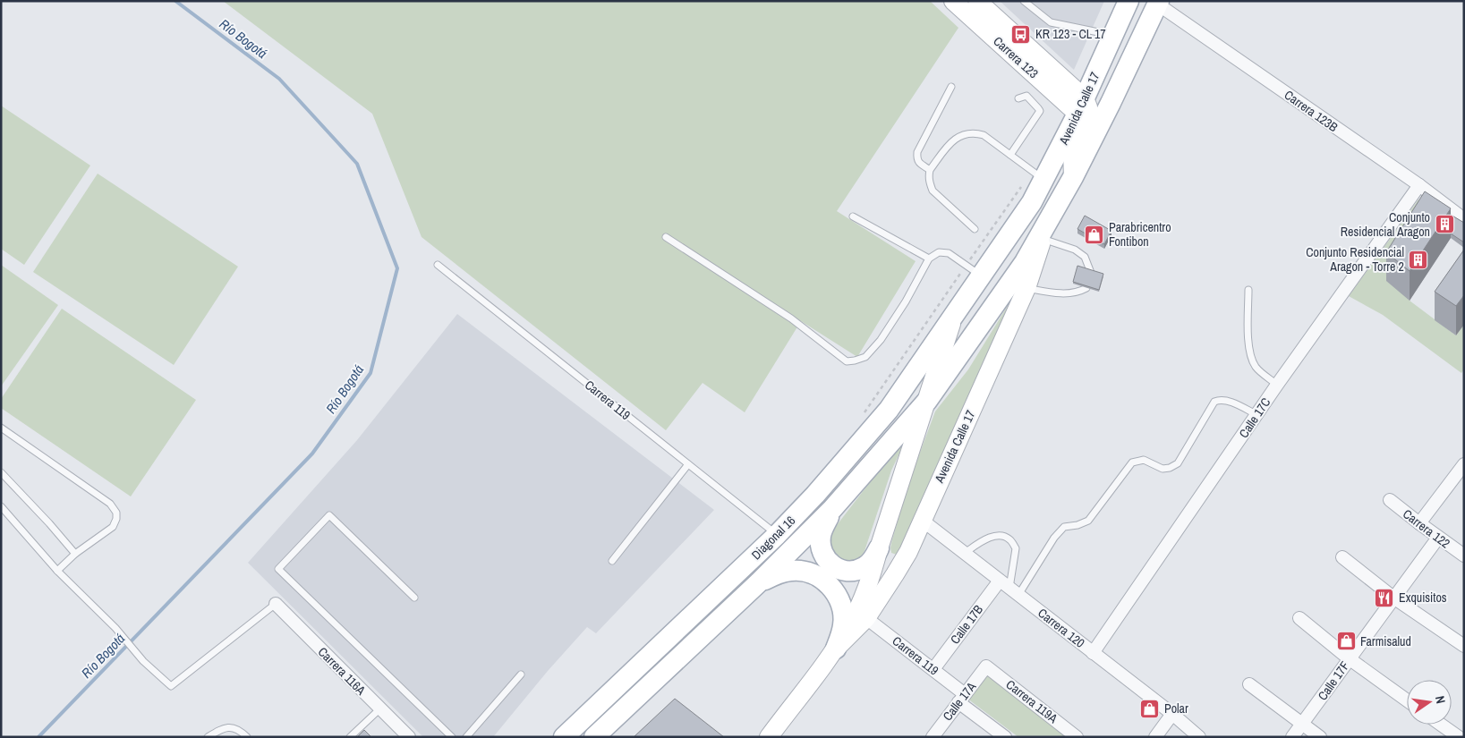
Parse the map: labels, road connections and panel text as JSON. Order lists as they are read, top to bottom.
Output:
{
  "streets": {
    "main road": ["Carrera 123", "Avenida Calle 17", "Diagonal 16"],
    "street": [
      "Carrera 123B",
      "Carrera 119",
      "Calle 17C",
      "Carrera 122",
      "Calle 17B",
      "Carrera 120",
      "Carrera 116A",
      "Calle 17F",
      "Calle 17A",
      "Carrera 119A"
    ]
  },
  "crossings": [
    ["Carrera 123", "Avenida Calle 17"],
    ["Avenida Calle 17", "Carrera 123B"],
    ["Avenida Calle 17", "Carrera 119"],
    ["Avenida Calle 17", "Diagonal 16"],
    ["Avenida Calle 17", "Carrera 120"],
    ["Carrera 123B", "Calle 17C"],
    ["Carrera 119", "Diagonal 16"],
    ["Carrera 119", "Calle 17B"],
    ["Carrera 119", "Calle 17A"],
    ["Calle 17C", "Carrera 120"],
    ["Carrera 122", "Calle 17F"],
    ["Calle 17B", "Carrera 120"],
    ["Calle 17A", "Carrera 119A"]
  ],
  "water": ["Río Bogotá"],
  "places": {
    "bus stop": ["KR 123 - CL 17"],
    "building": ["Conjunto Residencial Aragon", "Conjunto Residencial Aragon - Torre 2"],
    "shop": ["Parabricentro Fontibon", "Farmisalud", "Polar"],
    "restaurant": ["Exquisitos"]
  },
  "north": "right"
}
